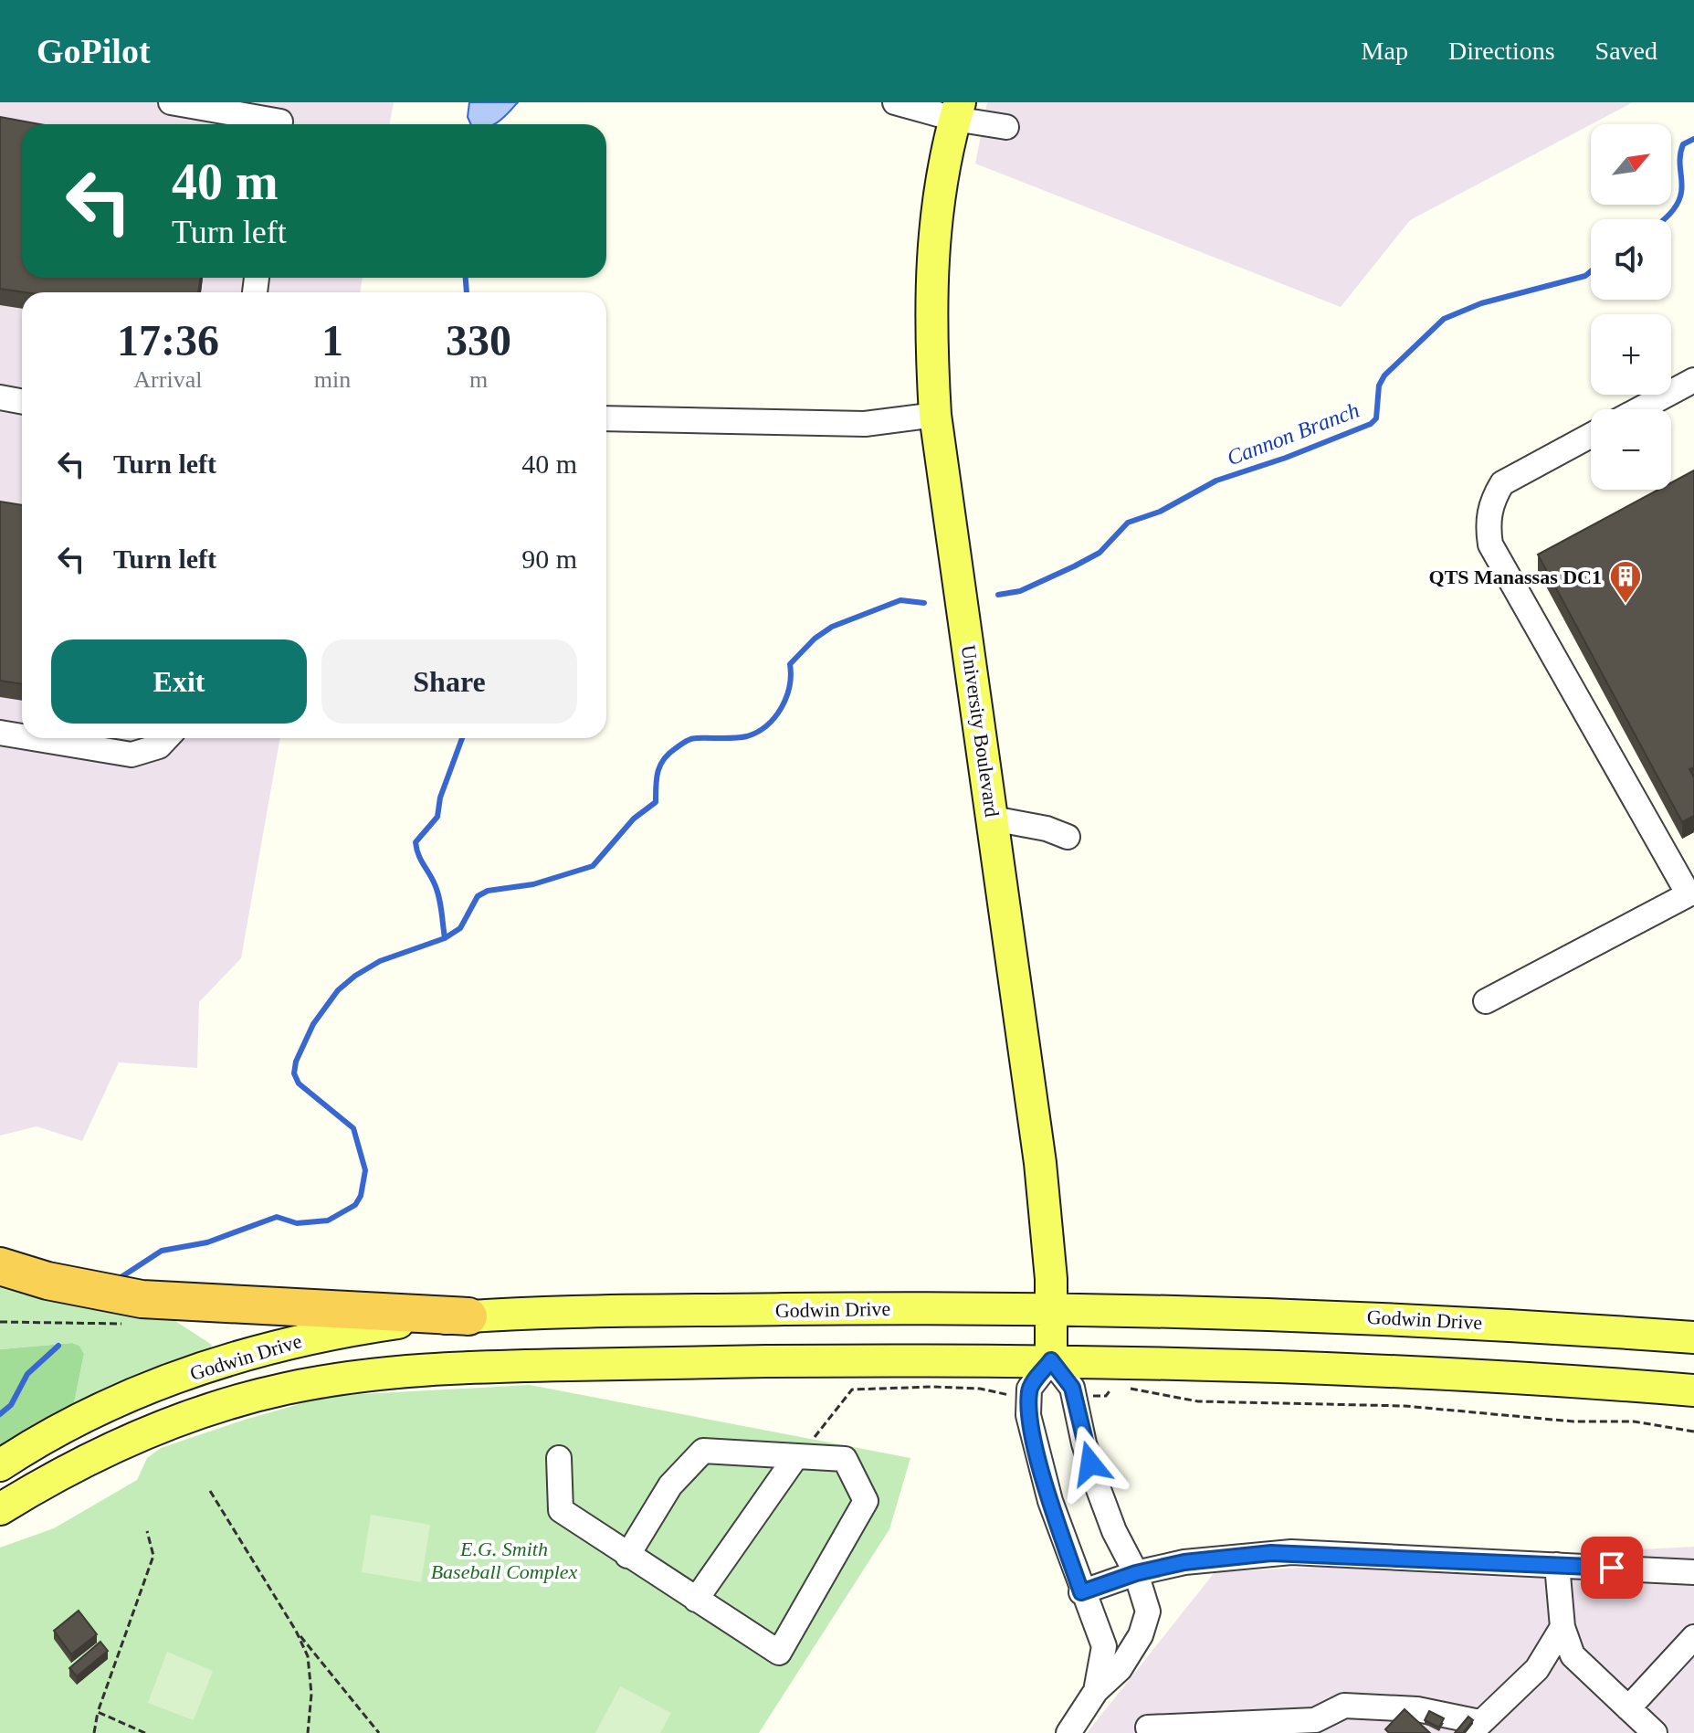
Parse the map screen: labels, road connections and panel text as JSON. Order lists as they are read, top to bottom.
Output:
{
  "streets": {
    "main road": ["University Boulevard", "Godwin Drive"]
  },
  "crossings": [
    ["University Boulevard", "Godwin Drive"]
  ],
  "water": ["Cannon Branch"],
  "parks": ["E.G. Smith Baseball Complex"],
  "places": {
    "building": ["QTS Manassas DC1"]
  },
  "north": "top right",
  "page": {
    "header": "GoPilot",
    "nav": ["Map", "Directions", "Saved"],
    "map_buttons": ["+", "−"],
    "turn": ["40 m", "Turn left"],
    "eta": [
      "17:36",
      "Arrival",
      "1",
      "min",
      "330",
      "m"
    ],
    "list": [
      {
        "name": "Turn left",
        "value": "40 m"
      },
      {
        "name": "Turn left",
        "value": "90 m"
      }
    ],
    "buttons": ["Exit", "Share"]
  }
}
